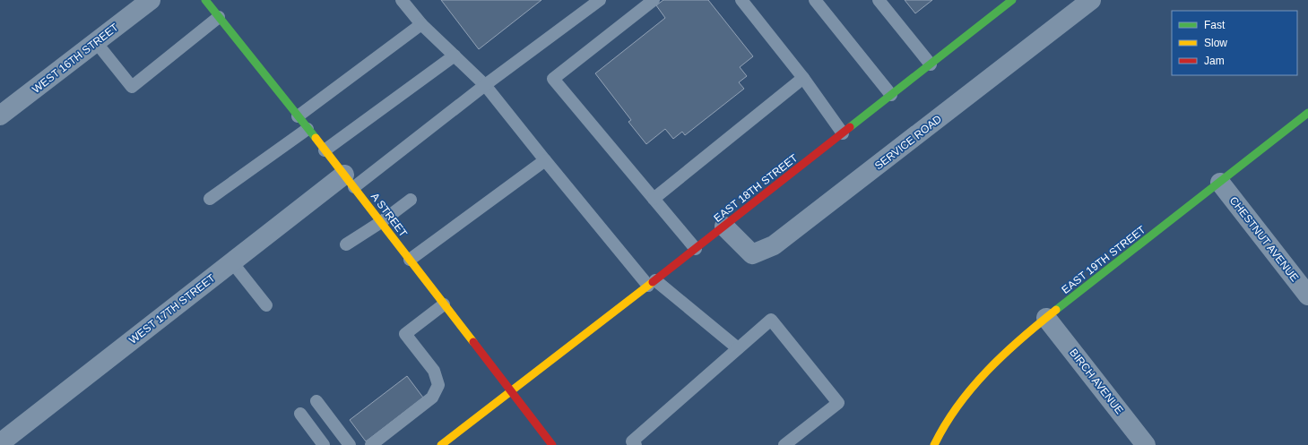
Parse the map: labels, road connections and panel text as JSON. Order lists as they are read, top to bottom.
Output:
{
  "streets": {
    "main road": ["EAST 18TH STREET", "A STREET", "EAST 19TH STREET"],
    "street": [
      "WEST 16TH STREET",
      "SERVICE ROAD",
      "CHESTNUT AVENUE",
      "WEST 17TH STREET",
      "BIRCH AVENUE"
    ]
  },
  "crossings": [
    ["SERVICE ROAD", "EAST 18TH STREET"],
    ["EAST 18TH STREET", "A STREET"],
    ["A STREET", "WEST 17TH STREET"],
    ["CHESTNUT AVENUE", "EAST 19TH STREET"],
    ["EAST 19TH STREET", "BIRCH AVENUE"]
  ],
  "legend": ["Fast", "Slow", "Jam"]
}
